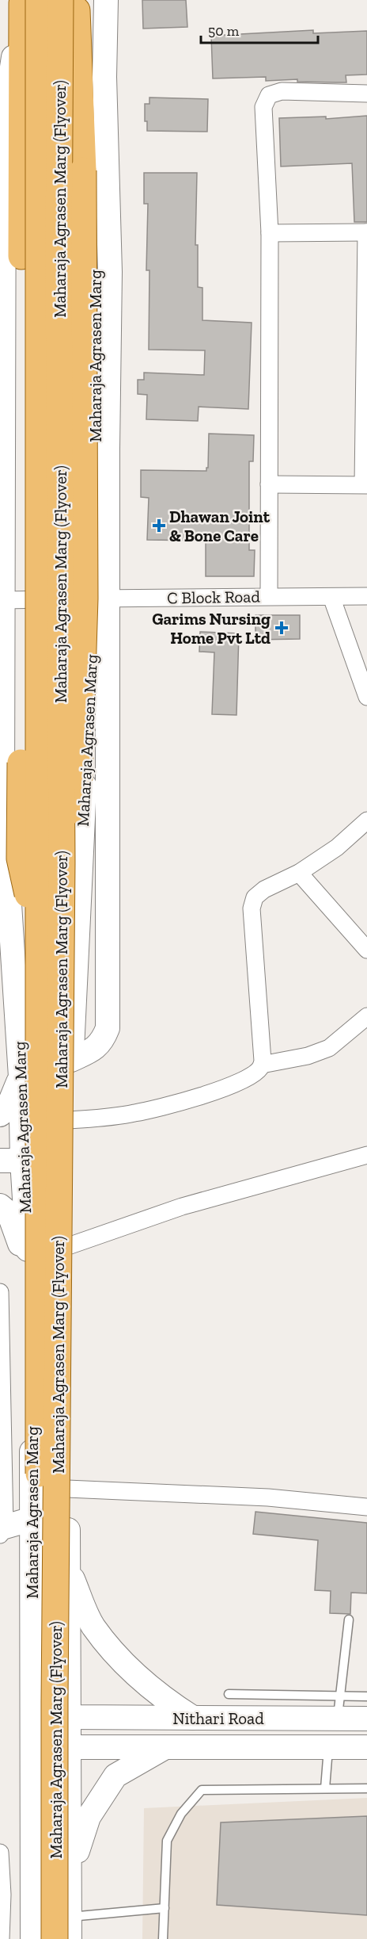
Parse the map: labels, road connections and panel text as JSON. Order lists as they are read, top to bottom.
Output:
{
  "streets": {
    "main road": ["Maharaja Agrasen Marg (Flyover)", "Maharaja Agrasen Marg", "Nithari Road"],
    "street": ["C Block Road"]
  },
  "crossings": [
    ["Maharaja Agrasen Marg (Flyover)", "Maharaja Agrasen Marg"],
    ["Maharaja Agrasen Marg", "C Block Road"],
    ["Maharaja Agrasen Marg", "Nithari Road"]
  ],
  "places": {
    "health": ["Dhawan Joint & Bone Care", "Garims Nursing Home Pvt Ltd"]
  },
  "scale_bar": "50 m"
}
